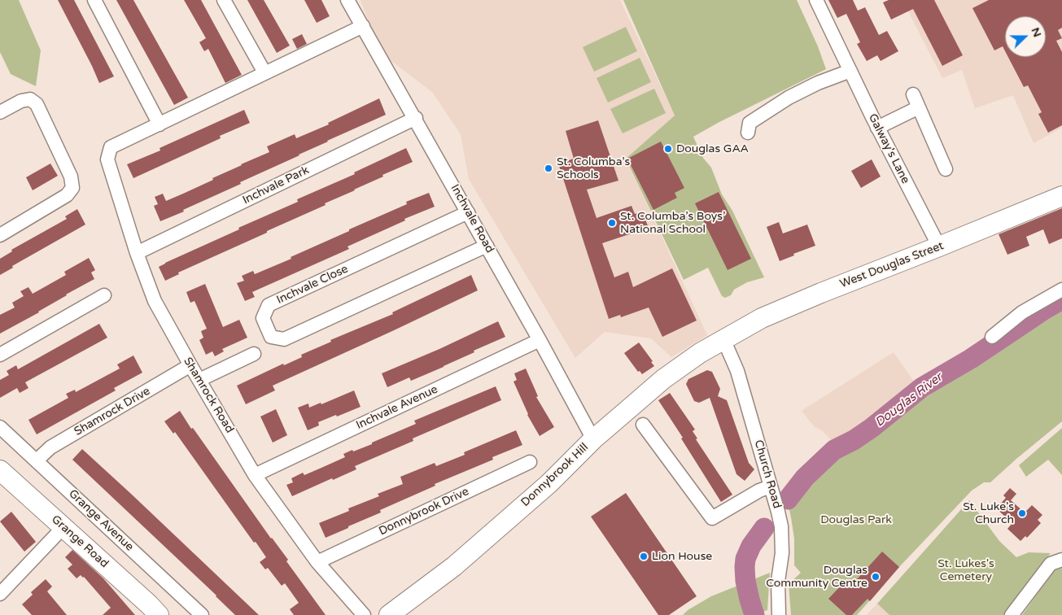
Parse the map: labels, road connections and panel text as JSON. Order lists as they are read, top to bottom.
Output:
{
  "streets": {
    "main road": ["West Douglas Street", "Donnybrook Hill", "Grange Road"],
    "street": [
      "Galway's Lane",
      "Inchvale Park",
      "Inchvale Road",
      "Inchvale Close",
      "Shamrock Road",
      "Inchvale Avenue",
      "Shamrock Drive",
      "Church Road",
      "Donnybrook Drive",
      "Grange Avenue"
    ]
  },
  "crossings": [
    ["Galway's Lane", "West Douglas Street"],
    ["Inchvale Park", "Inchvale Road"],
    ["Inchvale Park", "Shamrock Road"],
    ["Inchvale Road", "Inchvale Close"],
    ["Inchvale Road", "Inchvale Avenue"],
    ["Inchvale Road", "Donnybrook Hill"],
    ["West Douglas Street", "Church Road"],
    ["West Douglas Street", "Donnybrook Hill"],
    ["Shamrock Road", "Inchvale Avenue"],
    ["Shamrock Road", "Shamrock Drive"],
    ["Shamrock Road", "Donnybrook Drive"],
    ["Shamrock Drive", "Grange Avenue"],
    ["Church Road", "Donnybrook Hill"]
  ],
  "water": ["Douglas River"],
  "parks": ["Douglas Park", "St. Lukes's Cemetery"],
  "places": [
    "Douglas GAA",
    "St. Columba’s Schools",
    "St. Columba’s Boys’ National School",
    "St. Luke's Church",
    "Lion House",
    "Douglas Community Centre"
  ],
  "north": "right"
}
